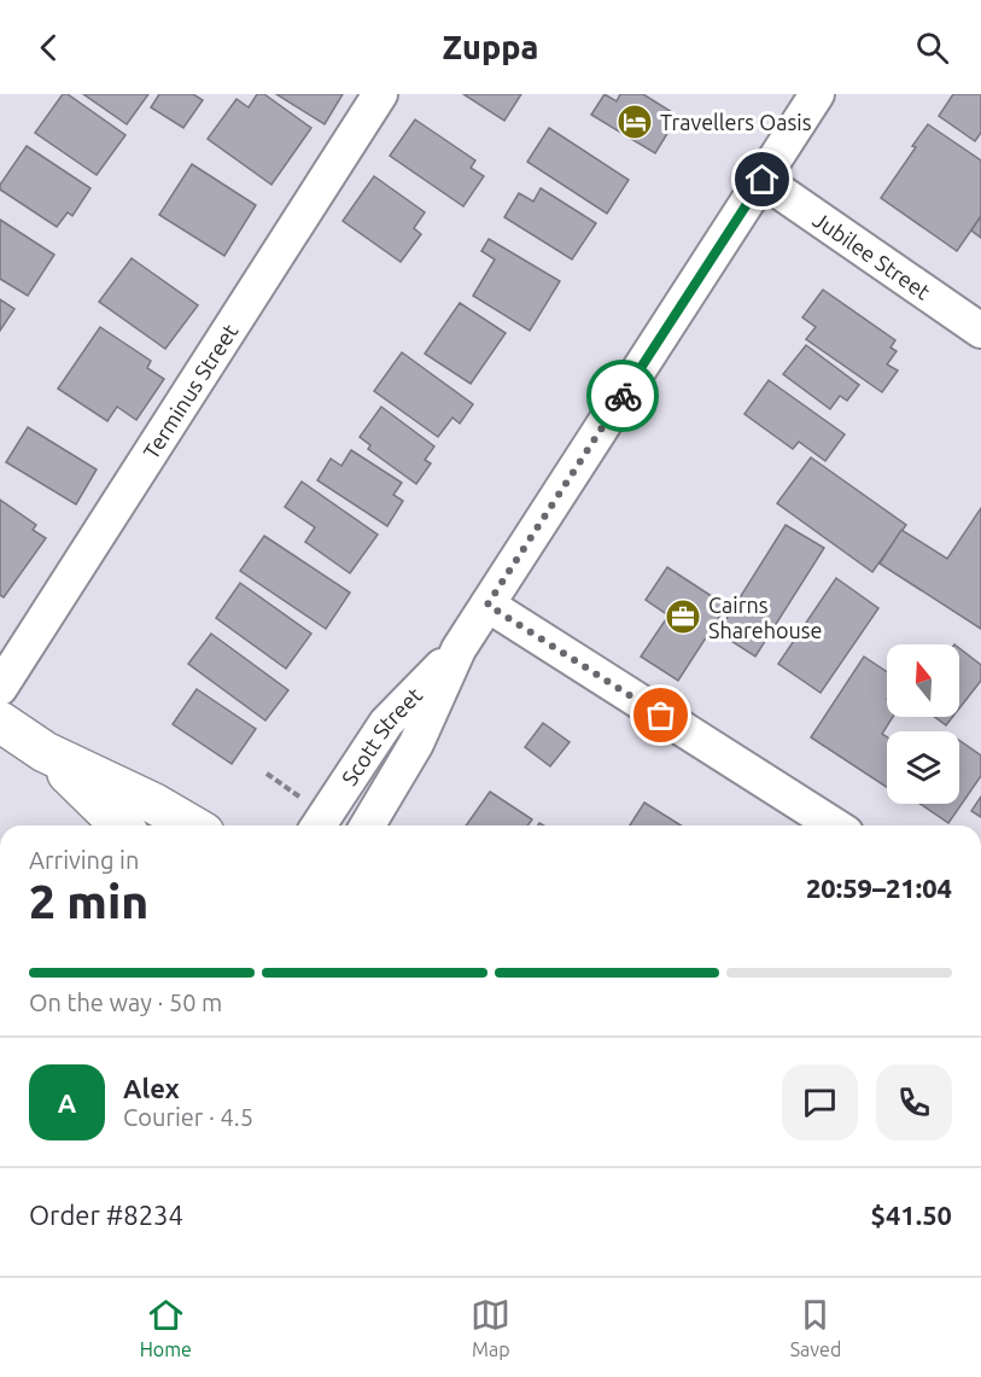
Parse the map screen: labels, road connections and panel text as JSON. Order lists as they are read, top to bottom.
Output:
{
  "streets": {
    "street": ["Jubilee Street", "Terminus Street", "Scott Street"]
  },
  "crossings": [
    ["Jubilee Street", "Scott Street"]
  ],
  "places": {
    "hotel": ["Travellers Oasis"],
    "office": ["Cairns Sharehouse"]
  },
  "north": "top",
  "page": {
    "header": "Zuppa",
    "heading": ["2 min", "Arriving in", "20:59–21:04"],
    "panel": [
      "Alex",
      "Courier · 4.5",
      "Order #8234",
      "$41.50"
    ],
    "bar": "On the way · 50 m",
    "round": "A",
    "tabs": ["Home", "Map", "Saved"]
  }
}
